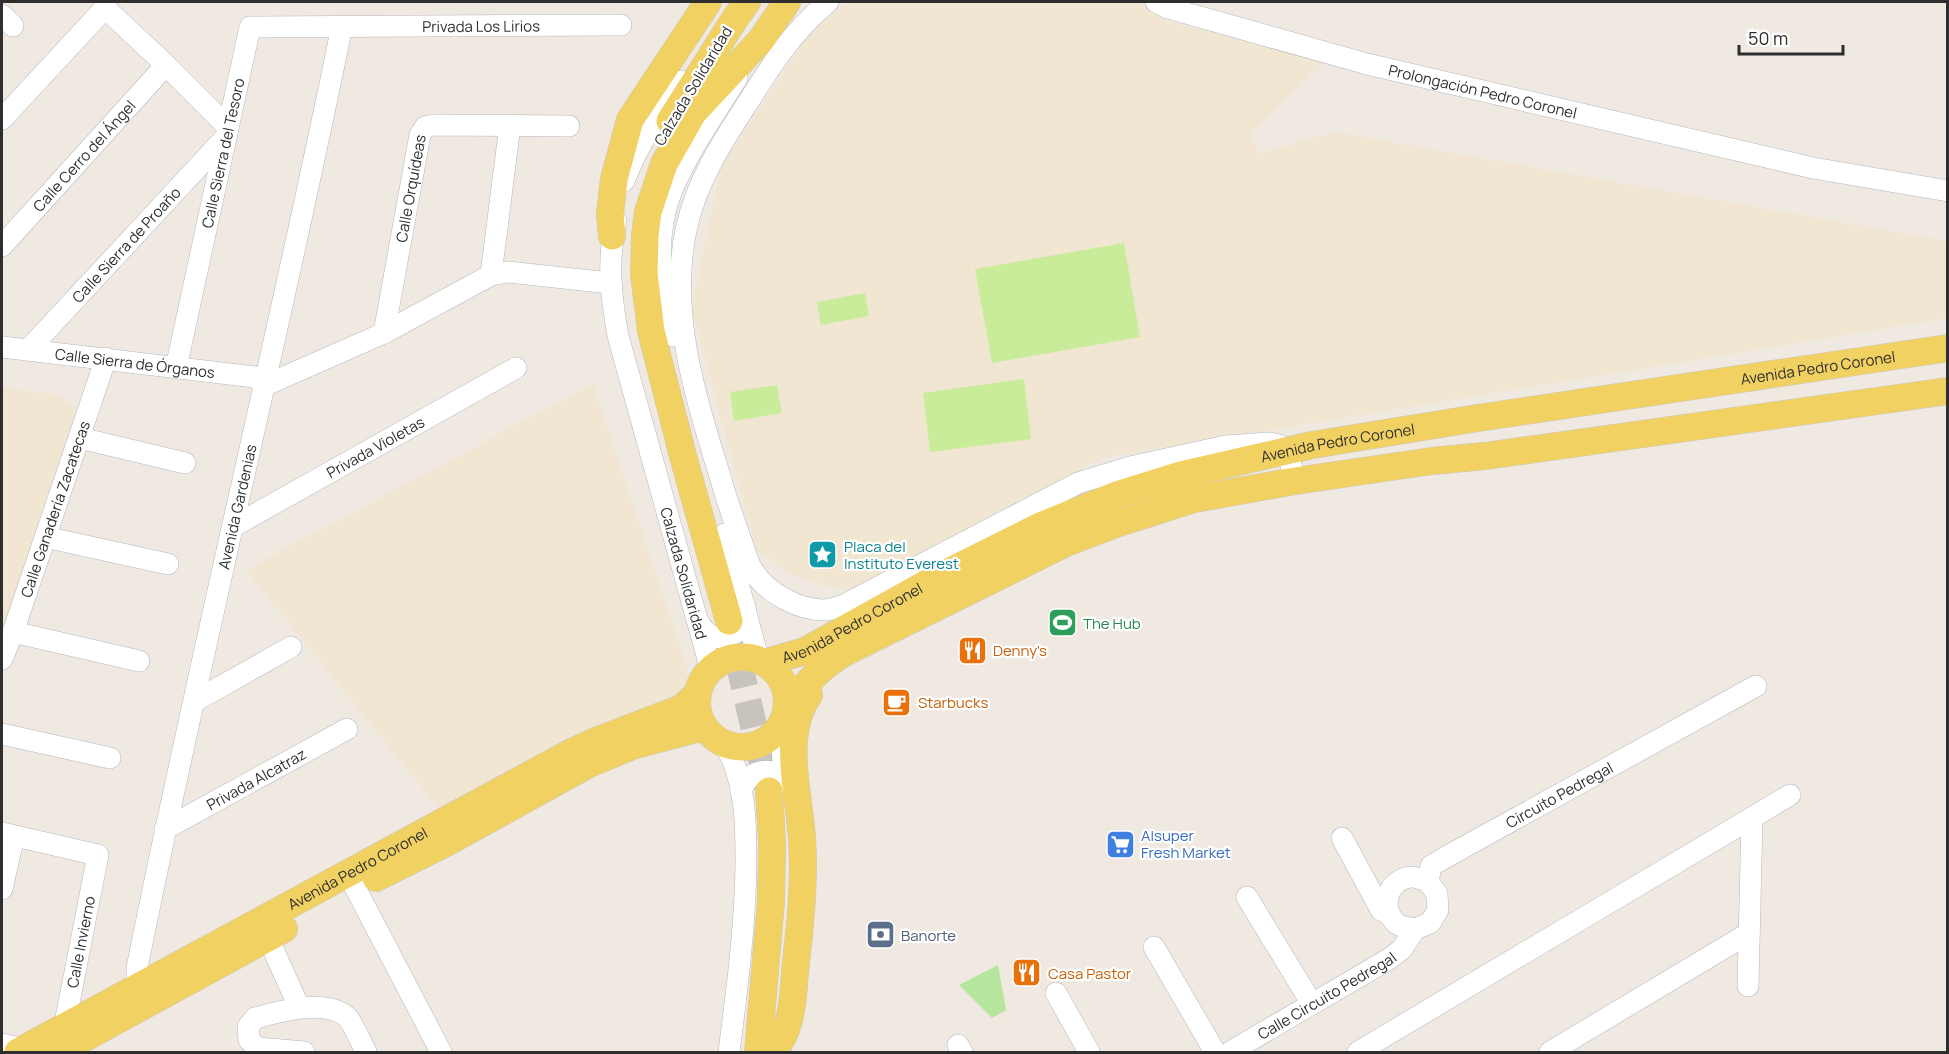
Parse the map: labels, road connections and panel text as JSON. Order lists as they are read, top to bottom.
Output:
{
  "streets": {
    "main road": ["Calzada Solidaridad", "Avenida Pedro Coronel"],
    "street": [
      "Privada Los Lirios",
      "Prolongación Pedro Coronel",
      "Calle Sierra del Tesoro",
      "Calle Cerro del Ángel",
      "Calle Orquídeas",
      "Calle Sierra de Proaño",
      "Calle Sierra de Órganos",
      "Privada Violetas",
      "Avenida Gardenias",
      "Calle Ganadería Zacatecas",
      "Privada Alcatraz",
      "Circuito Pedregal",
      "Calle Invierno",
      "Calle Circuito Pedregal"
    ]
  },
  "crossings": [
    ["Privada Los Lirios", "Calle Sierra del Tesoro"],
    ["Privada Los Lirios", "Avenida Gardenias"],
    ["Calzada Solidaridad", "Avenida Pedro Coronel"],
    ["Calle Sierra del Tesoro", "Calle Sierra de Proaño"],
    ["Calle Sierra del Tesoro", "Calle Sierra de Órganos"],
    ["Calle Sierra del Tesoro", "Avenida Gardenias"],
    ["Calle Sierra de Proaño", "Calle Sierra de Órganos"],
    ["Calle Sierra de Órganos", "Avenida Gardenias"],
    ["Calle Sierra de Órganos", "Calle Ganadería Zacatecas"],
    ["Avenida Pedro Coronel", "Avenida Gardenias"],
    ["Avenida Pedro Coronel", "Calle Invierno"],
    ["Privada Violetas", "Avenida Gardenias"],
    ["Avenida Gardenias", "Privada Alcatraz"],
    ["Circuito Pedregal", "Calle Circuito Pedregal"]
  ],
  "places": {
    "place": ["Placa del Instituto Everest"],
    "sports": ["The Hub"],
    "restaurant": ["Denny's", "Casa Pastor"],
    "cafe": ["Starbucks"],
    "supermarket": ["Alsuper Fresh Market"],
    "bank": ["Banorte"]
  },
  "scale_bar": "50 m"
}
